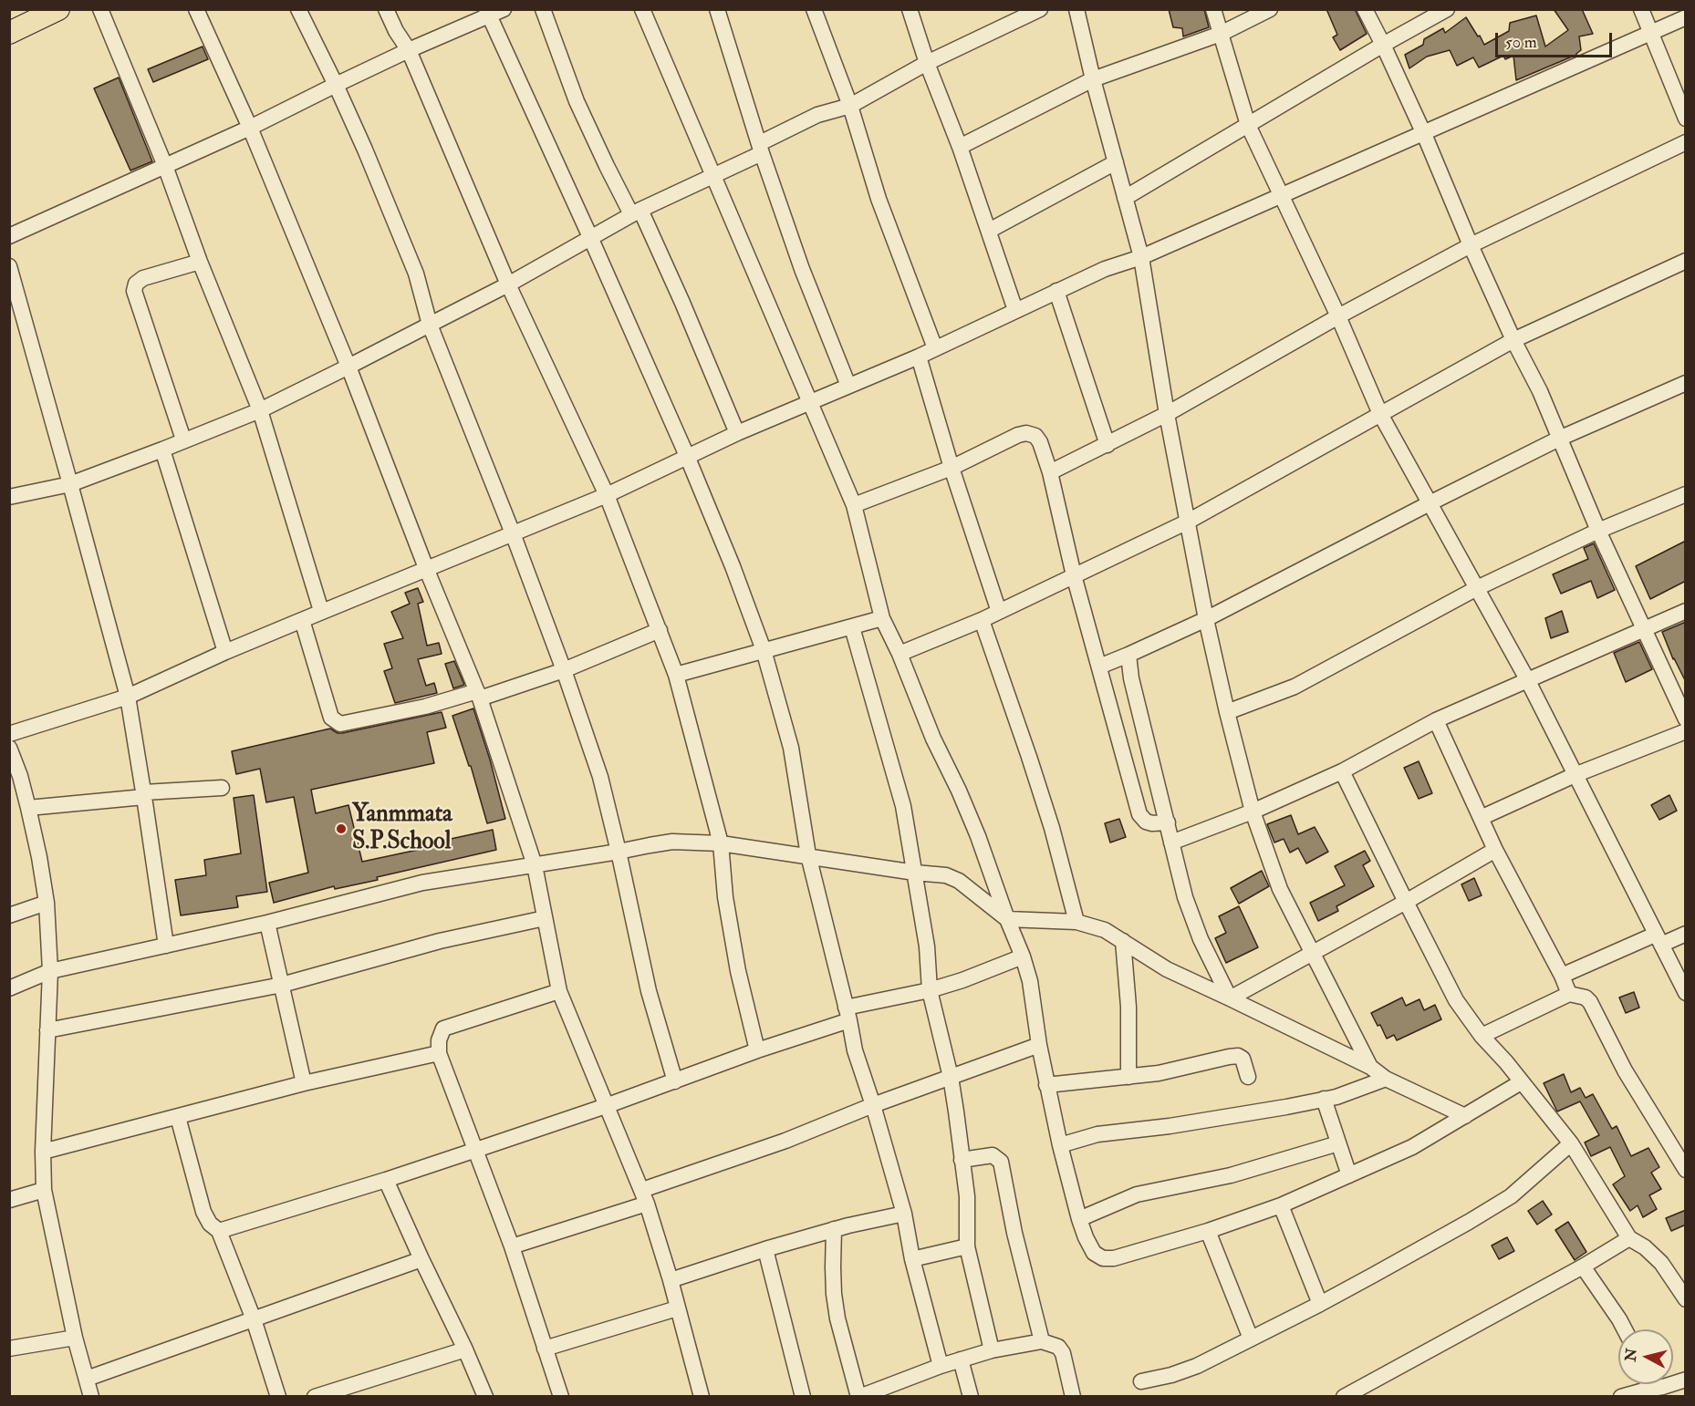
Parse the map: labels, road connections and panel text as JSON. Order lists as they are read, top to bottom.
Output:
{
  "places": ["Yanmmata S.P.School"],
  "scale_bar": "50 m",
  "north": "left"
}
